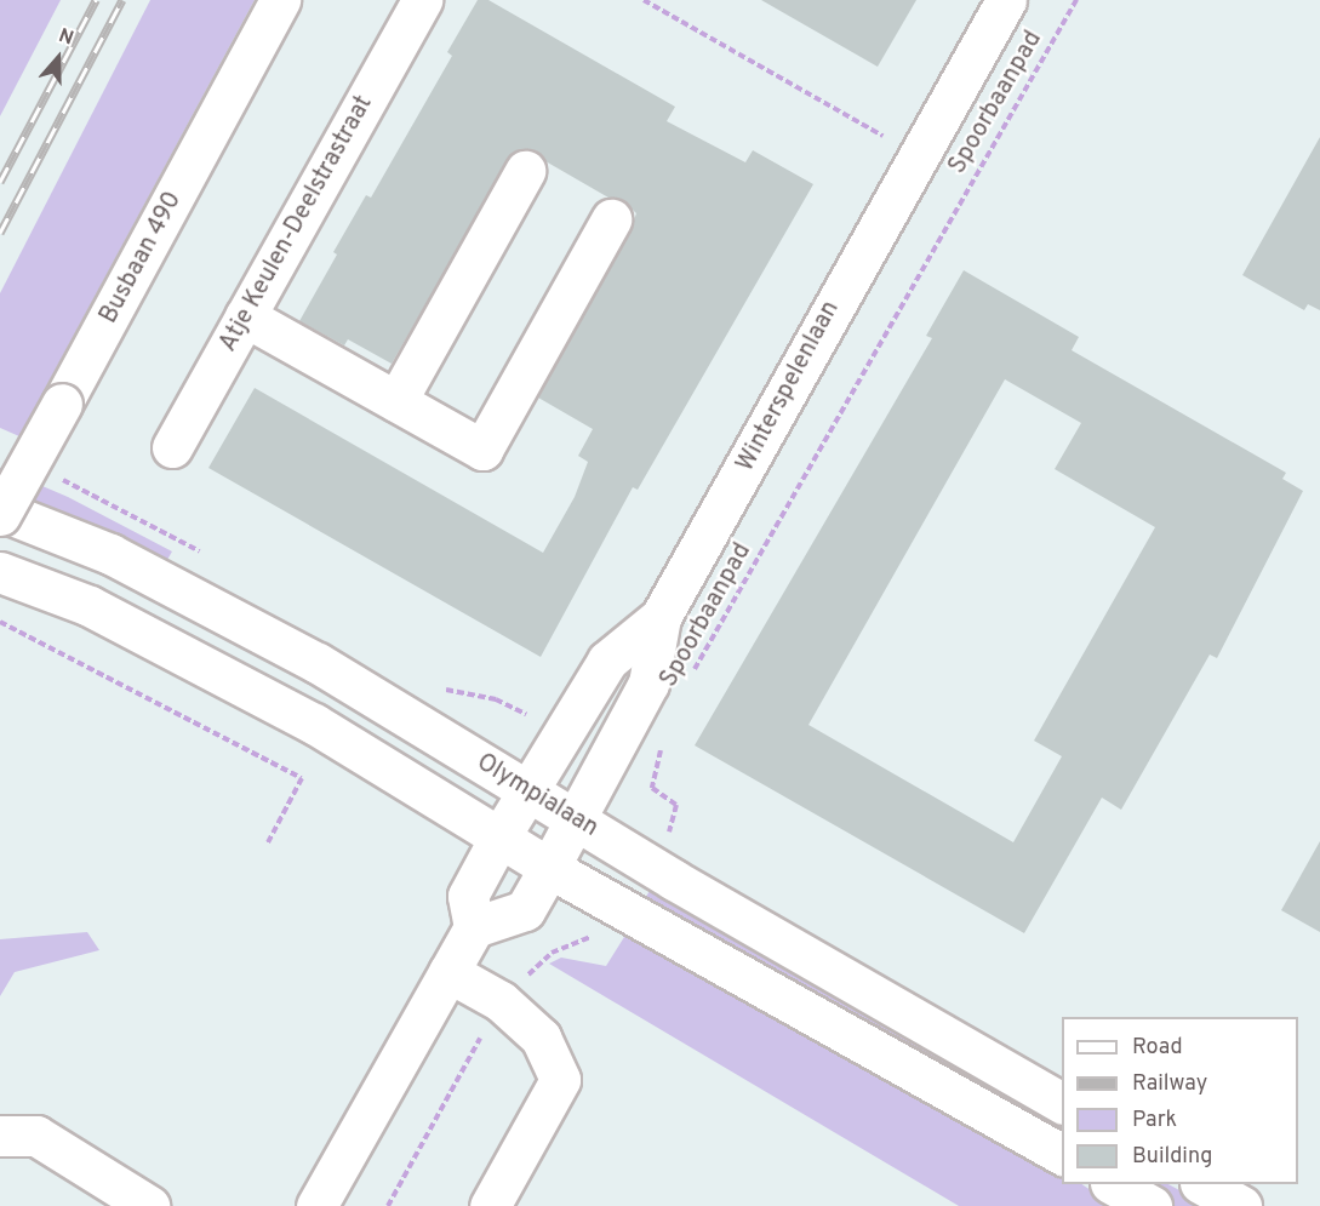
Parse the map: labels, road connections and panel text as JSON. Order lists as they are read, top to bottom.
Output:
{
  "streets": {
    "street": [
      "Atje Keulen-Deelstrastraat",
      "Busbaan 490",
      "Winterspelenlaan",
      "Olympialaan"
    ],
    "path": ["Spoorbaanpad"]
  },
  "crossings": [
    ["Busbaan 490", "Olympialaan"],
    ["Winterspelenlaan", "Olympialaan"]
  ],
  "legend": [
    "Road",
    "Railway",
    "Park",
    "Building"
  ],
  "north": "top"
}
